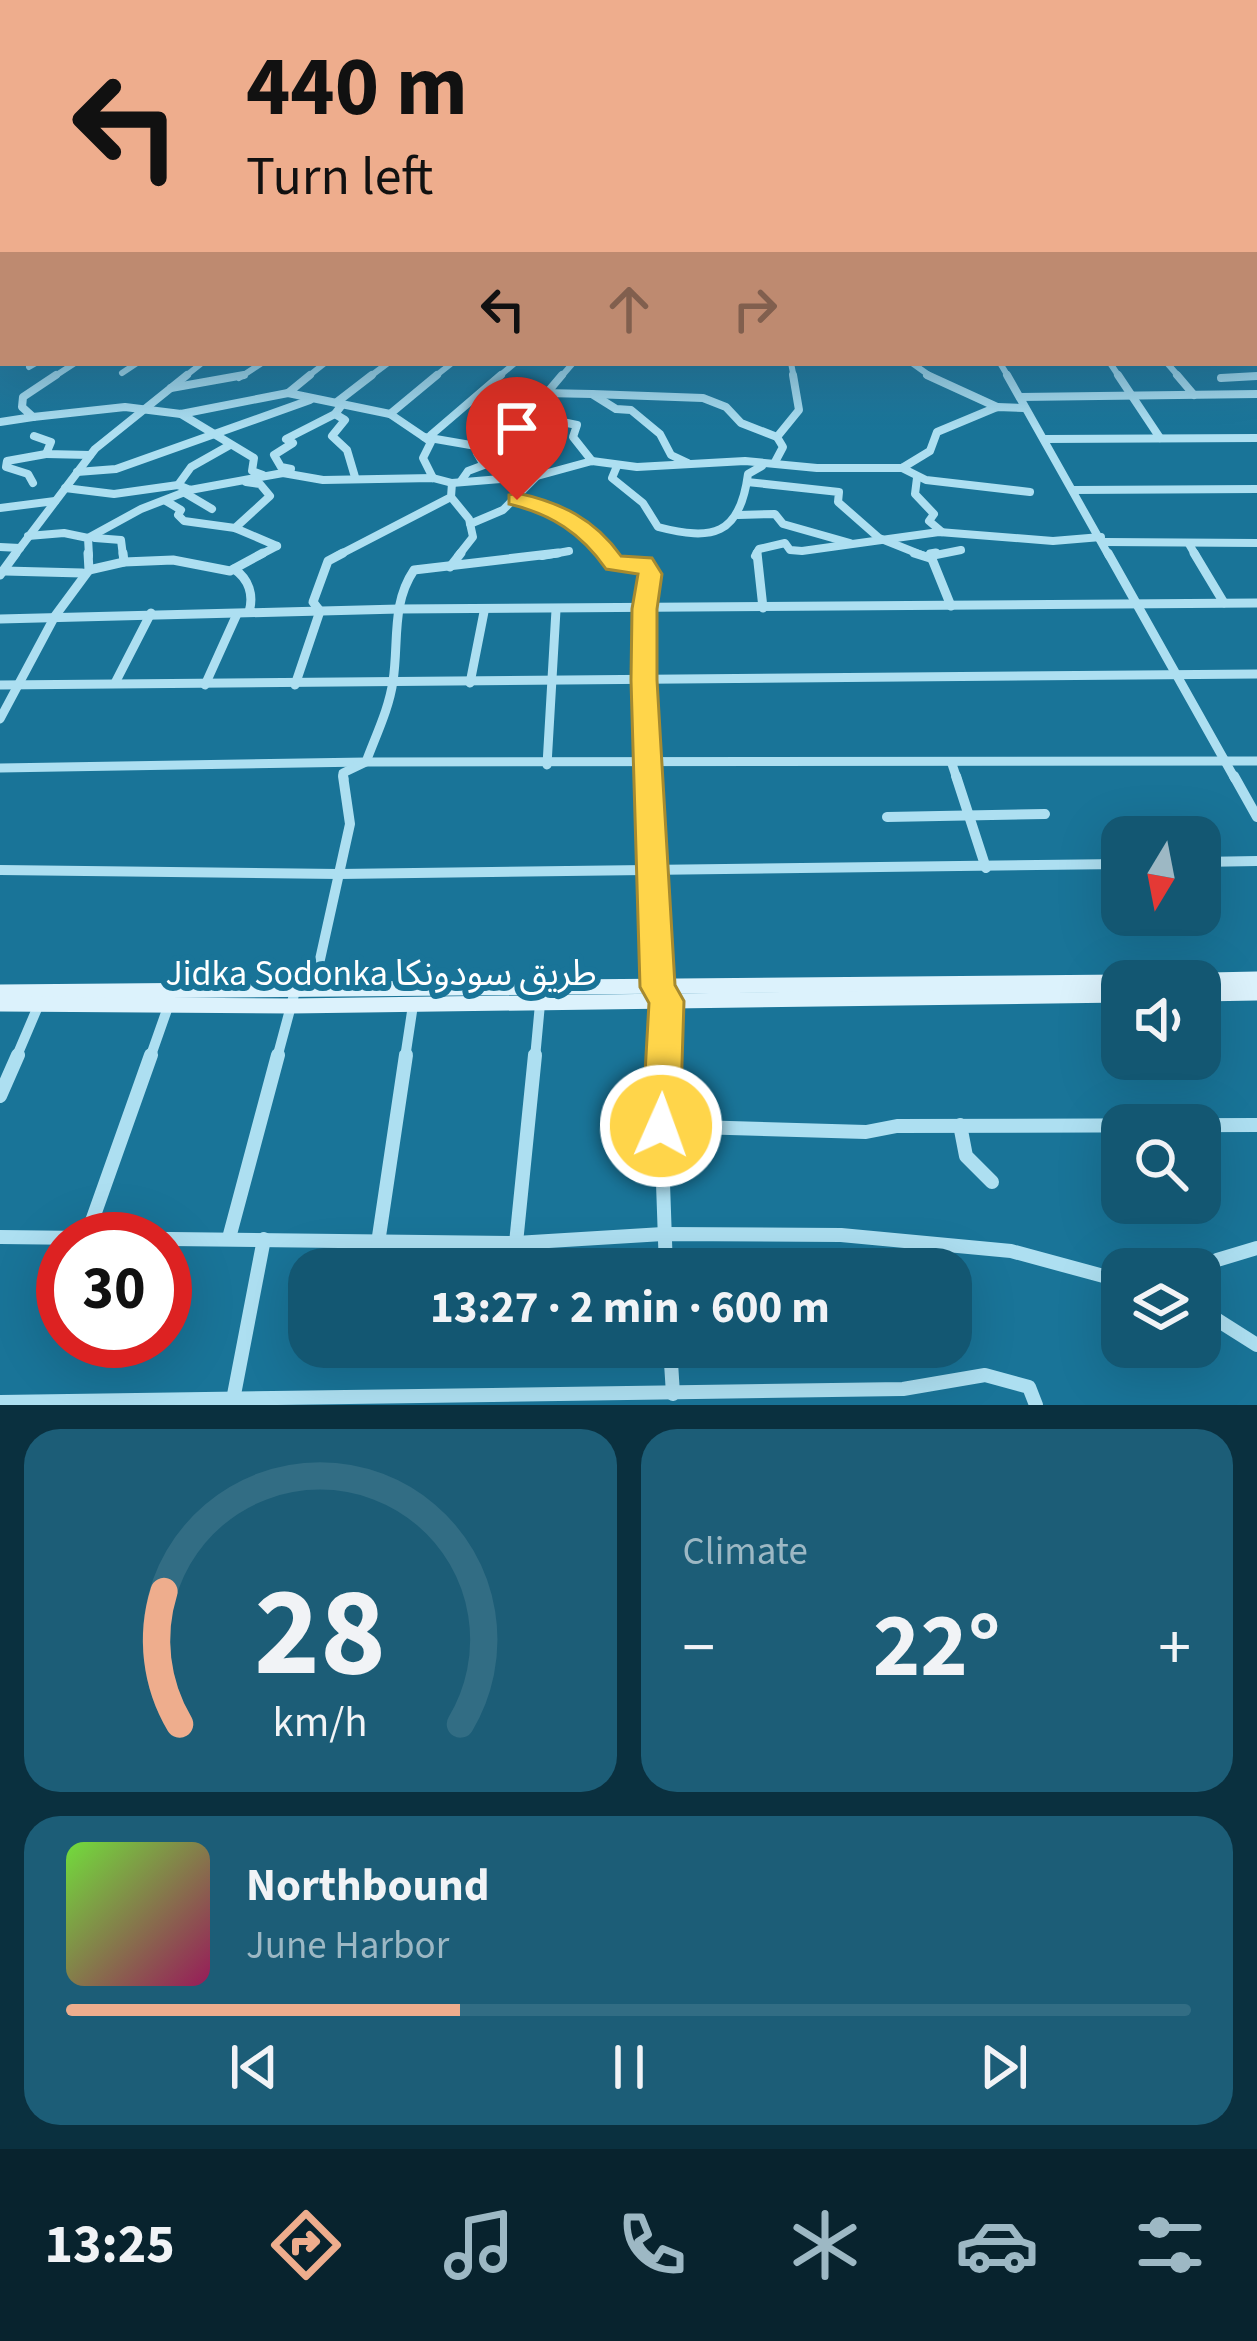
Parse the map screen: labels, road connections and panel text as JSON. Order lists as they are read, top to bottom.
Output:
{
  "streets": {
    "main road": ["Jidka Sodonka طريق سودونكا"]
  },
  "north": "bottom",
  "page": {
    "turn": ["440 m", "Turn left"],
    "limit": "30",
    "trip": "13:27 · 2 min · 600 m",
    "tile": "Climate",
    "heat": ["−", "22°", "+"],
    "song": ["Northbound", "June Harbor"],
    "tabs": "13:25",
    "gauge": ["28", "km/h"]
  }
}
